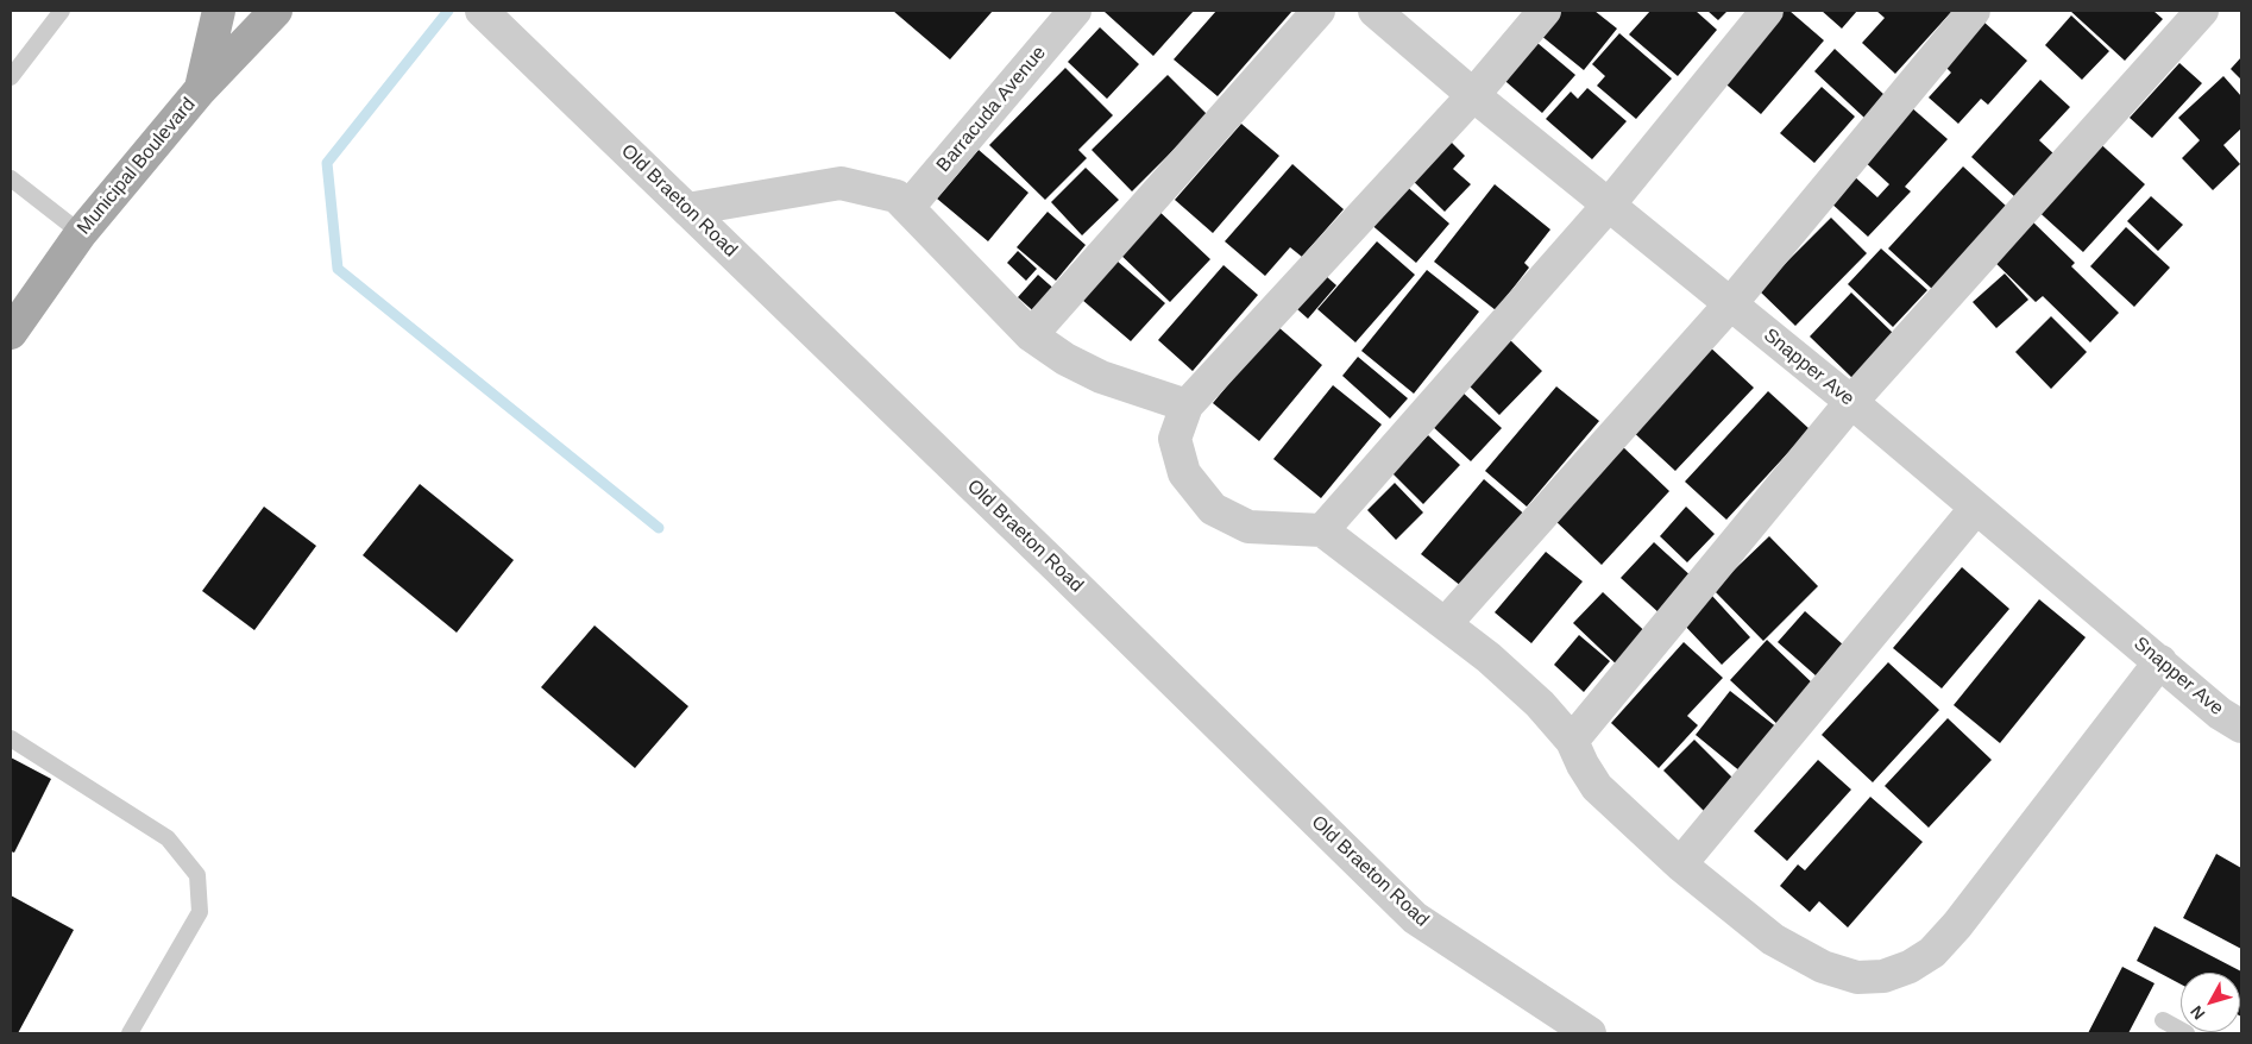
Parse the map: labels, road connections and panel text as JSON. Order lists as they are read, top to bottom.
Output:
{
  "streets": {
    "main road": ["Municipal Boulevard"],
    "street": ["Barracuda Avenue", "Old Braeton Road", "Snapper Ave"]
  },
  "north": "bottom left"
}
